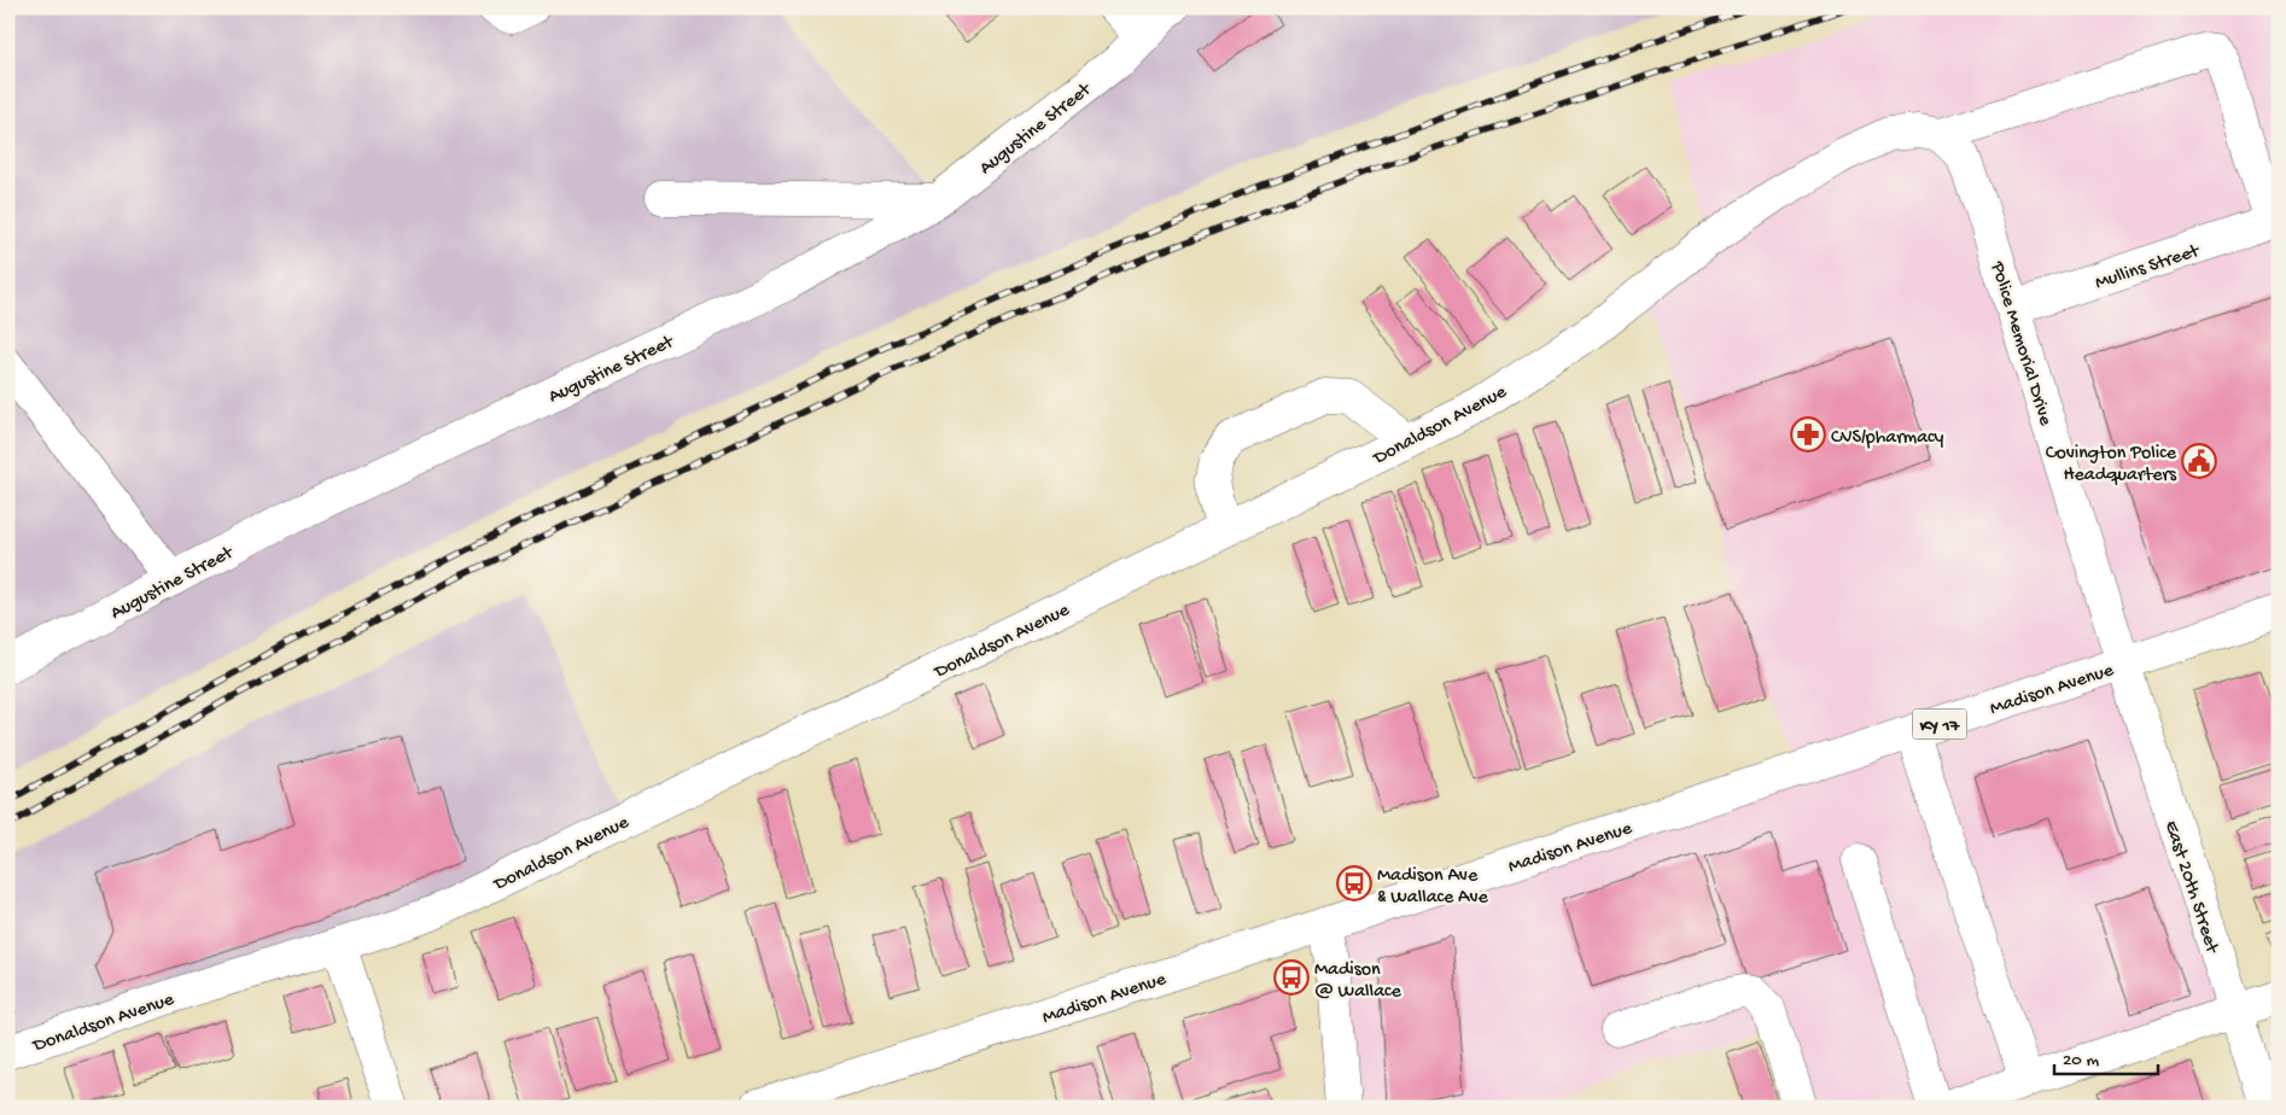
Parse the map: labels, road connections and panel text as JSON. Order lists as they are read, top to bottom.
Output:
{
  "streets": {
    "street": [
      "Augustine Street",
      "Mullins Street",
      "Police Memorial Drive",
      "Donaldson Avenue",
      "Madison Avenue",
      "KY 17",
      "East 20th Street"
    ]
  },
  "crossings": [
    ["Mullins Street", "Police Memorial Drive"],
    ["Police Memorial Drive", "Donaldson Avenue"],
    ["Police Memorial Drive", "Madison Avenue"],
    ["Police Memorial Drive", "East 20th Street"],
    ["Madison Avenue", "East 20th Street"]
  ],
  "places": {
    "pharmacy": ["CVS/pharmacy"],
    "public building": ["Covington Police Headquarters"],
    "bus stop": ["Madison Ave & Wallace Ave", "Madison @ Wallace"]
  },
  "scale_bar": "20 m"
}
